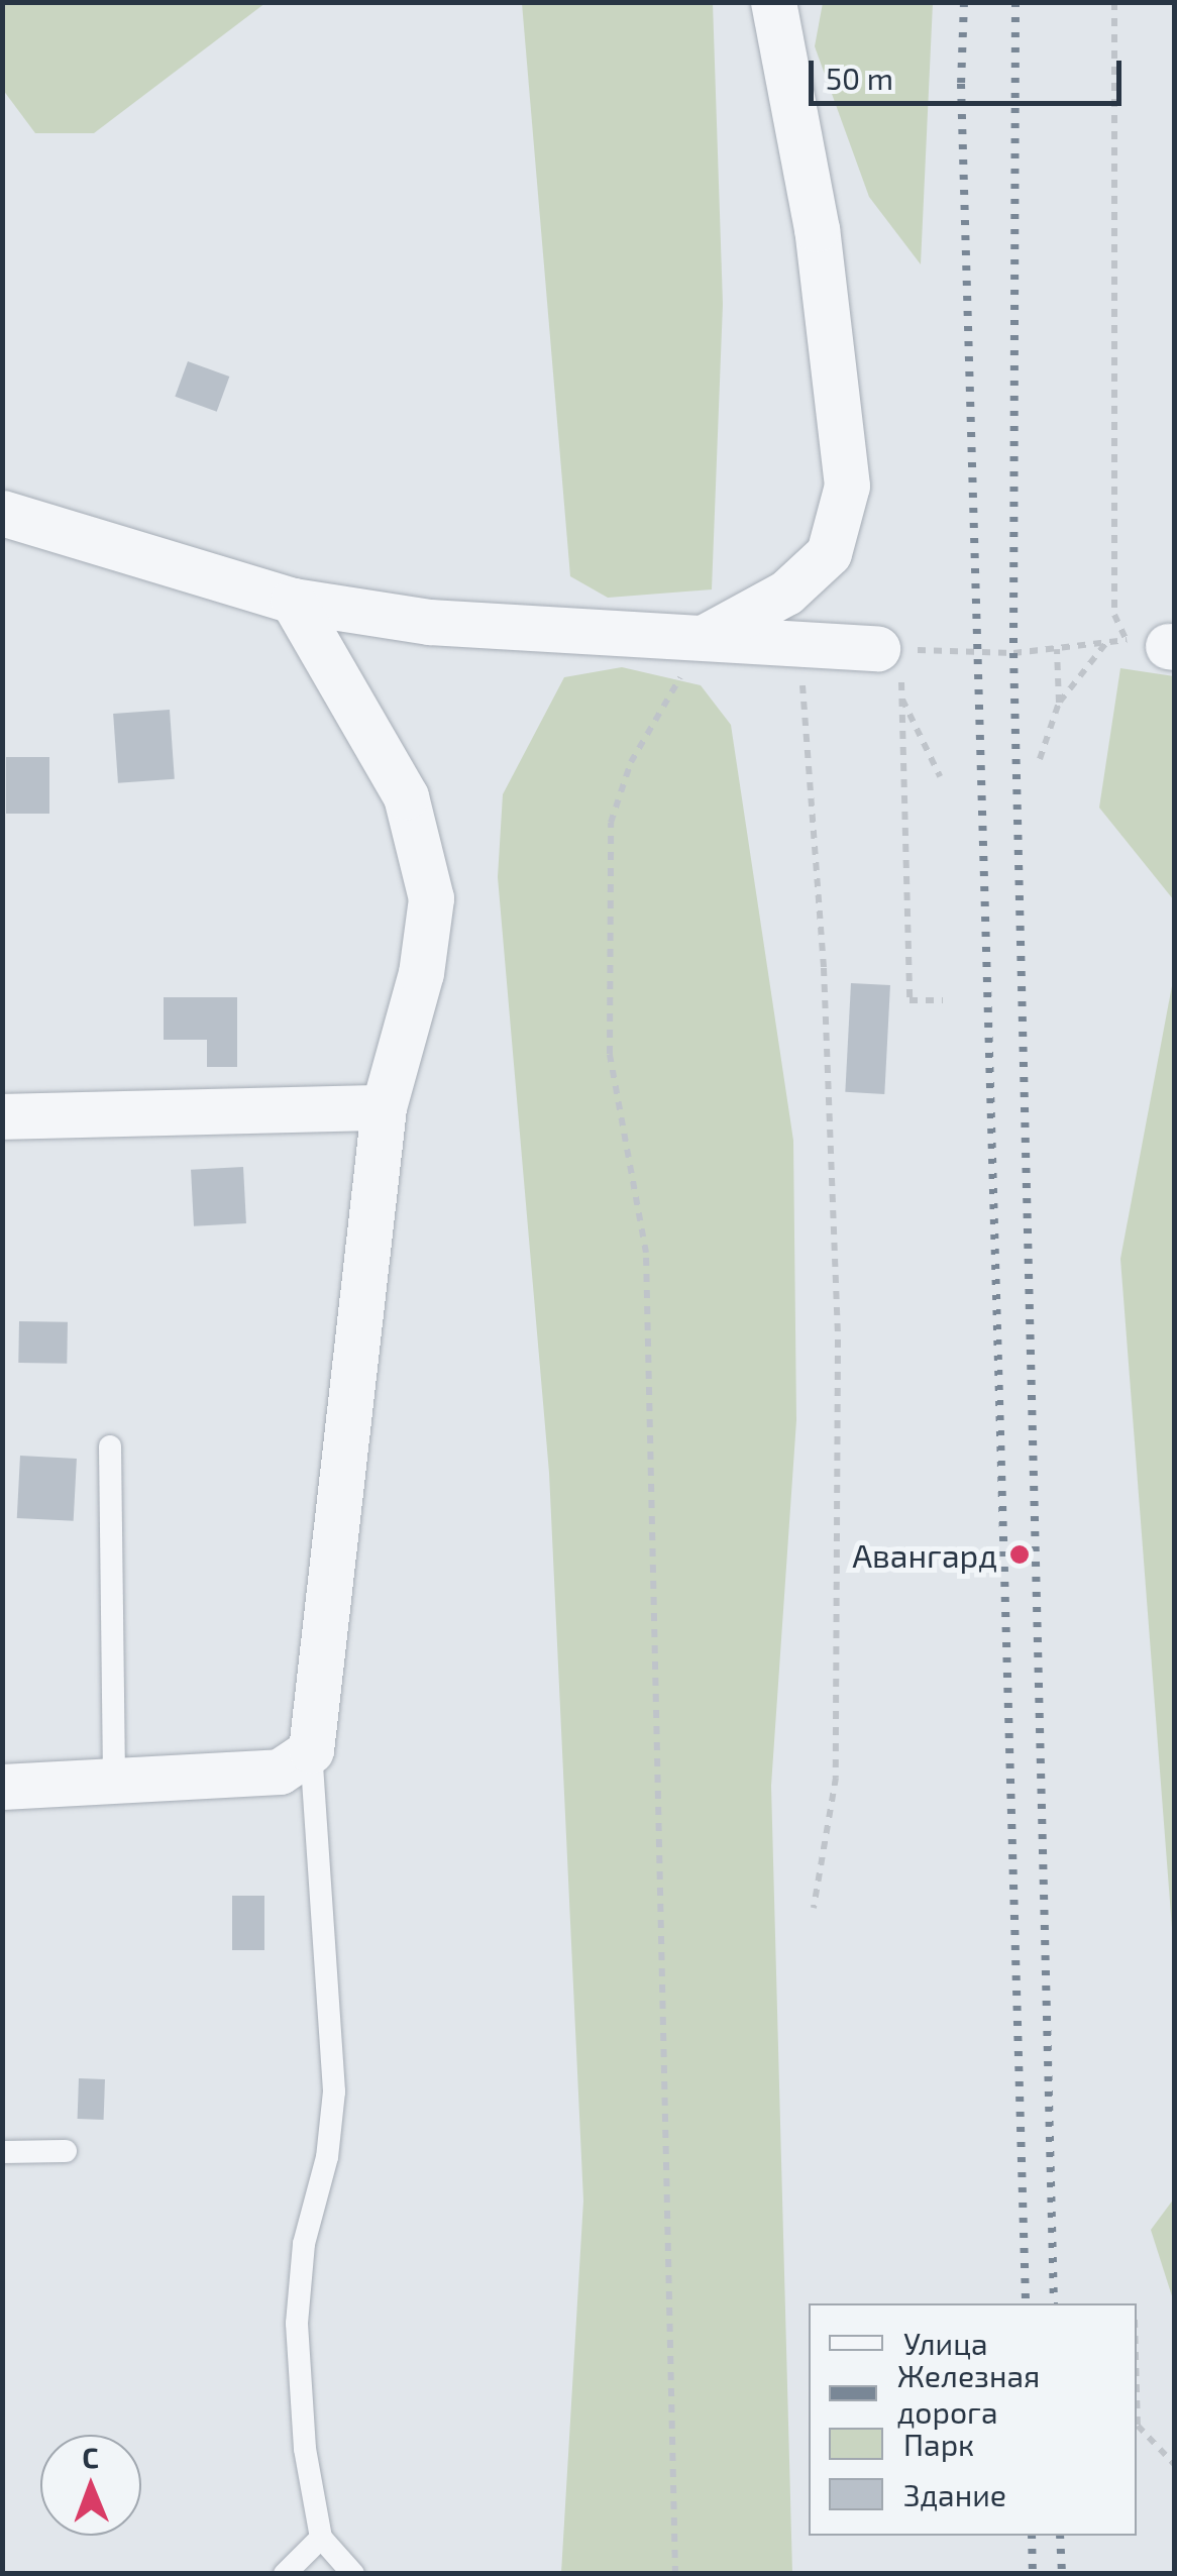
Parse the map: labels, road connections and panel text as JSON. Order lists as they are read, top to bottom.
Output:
{
  "places": ["Авангард"],
  "legend": [
    "Улица",
    "Железная дорога",
    "Парк",
    "Здание"
  ],
  "scale_bar": "50 m",
  "north": "top"
}
